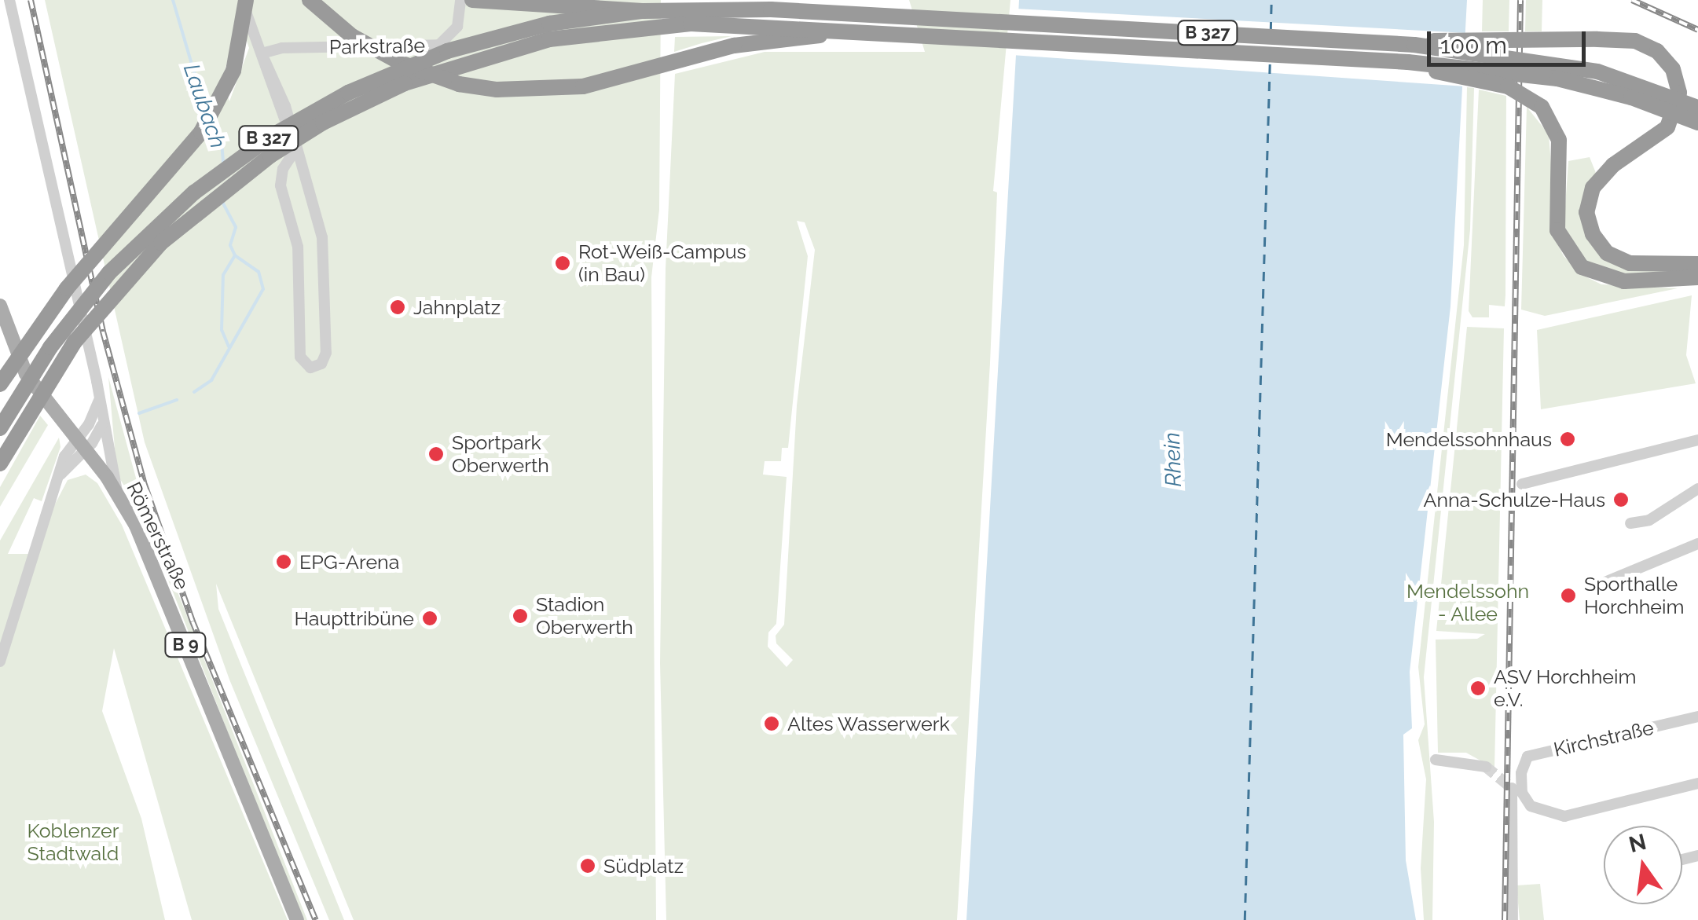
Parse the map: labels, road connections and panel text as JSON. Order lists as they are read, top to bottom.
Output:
{
  "streets": {
    "highway": ["B 327"],
    "main road": ["Römerstraße", "B 9"],
    "street": ["Parkstraße", "Kirchstraße"]
  },
  "water": ["Laubach", "Rhein"],
  "parks": ["Mendelssohn - Allee", "Koblenzer Stadtwald"],
  "places": [
    "Rot-Weiß-Campus (in Bau)",
    "Jahnplatz",
    "Mendelssohnhaus",
    "Sportpark Oberwerth",
    "Anna-Schulze-Haus",
    "EPG-Arena",
    "Sporthalle Horchheim",
    "Stadion Oberwerth",
    "Haupttribüne",
    "ASV Horchheim e.V.",
    "Altes Wasserwerk",
    "Südplatz"
  ],
  "scale_bar": "100 m",
  "north": "top"
}
